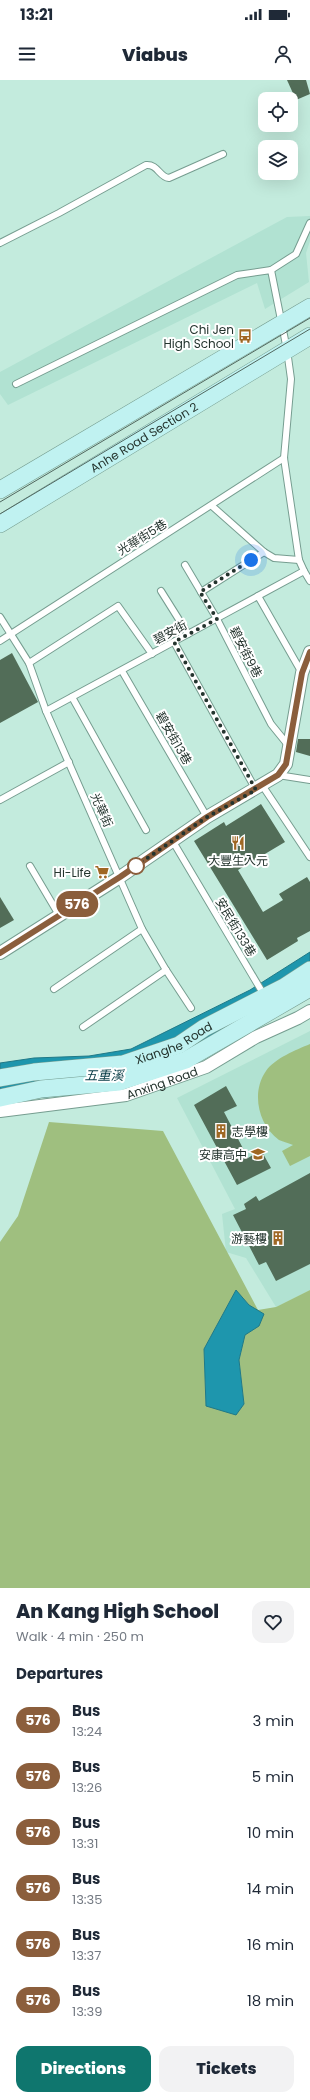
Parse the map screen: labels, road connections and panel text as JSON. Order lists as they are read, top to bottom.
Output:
{
  "streets": {
    "main road": ["Anhe Road Section 2", "Xianghe Road"],
    "street": ["Anxing Road"],
    "lane": [
      "光華街5巷",
      "碧安街",
      "碧安街9巷",
      "碧安街13巷",
      "光華街",
      "安民街133巷"
    ]
  },
  "crossings": [
    ["光華街5巷", "光華街"],
    ["碧安街", "碧安街9巷"],
    ["碧安街", "碧安街13巷"],
    ["碧安街", "光華街"],
    ["安民街133巷", "Xianghe Road"],
    ["安民街133巷", "Anxing Road"],
    ["Xianghe Road", "Anxing Road"]
  ],
  "water": ["五重溪"],
  "places": {
    "bus stop": ["Chi Jen High School"],
    "restaurant": ["大豐生入元"],
    "supermarket": ["Hi-Life"],
    "building": ["志學樓", "游藝樓"],
    "school or university": ["安康高中"]
  },
  "lines": ["bus line 576"],
  "page": {
    "status": "13:21",
    "header": "Viabus",
    "on_map": "576",
    "heading": [
      ["An Kang High School", "Walk · 4 min · 250 m"],
      "Departures"
    ],
    "list": [
      {
        "mark": "576",
        "name": "Bus",
        "note": "13:24",
        "value": "3 min"
      },
      {
        "mark": "576",
        "name": "Bus",
        "note": "13:26",
        "value": "5 min"
      },
      {
        "mark": "576",
        "name": "Bus",
        "note": "13:31",
        "value": "10 min"
      },
      {
        "mark": "576",
        "name": "Bus",
        "note": "13:35",
        "value": "14 min"
      },
      {
        "mark": "576",
        "name": "Bus",
        "note": "13:37",
        "value": "16 min"
      },
      {
        "mark": "576",
        "name": "Bus",
        "note": "13:39",
        "value": "18 min"
      }
    ],
    "buttons": ["Directions", "Tickets"]
  }
}
